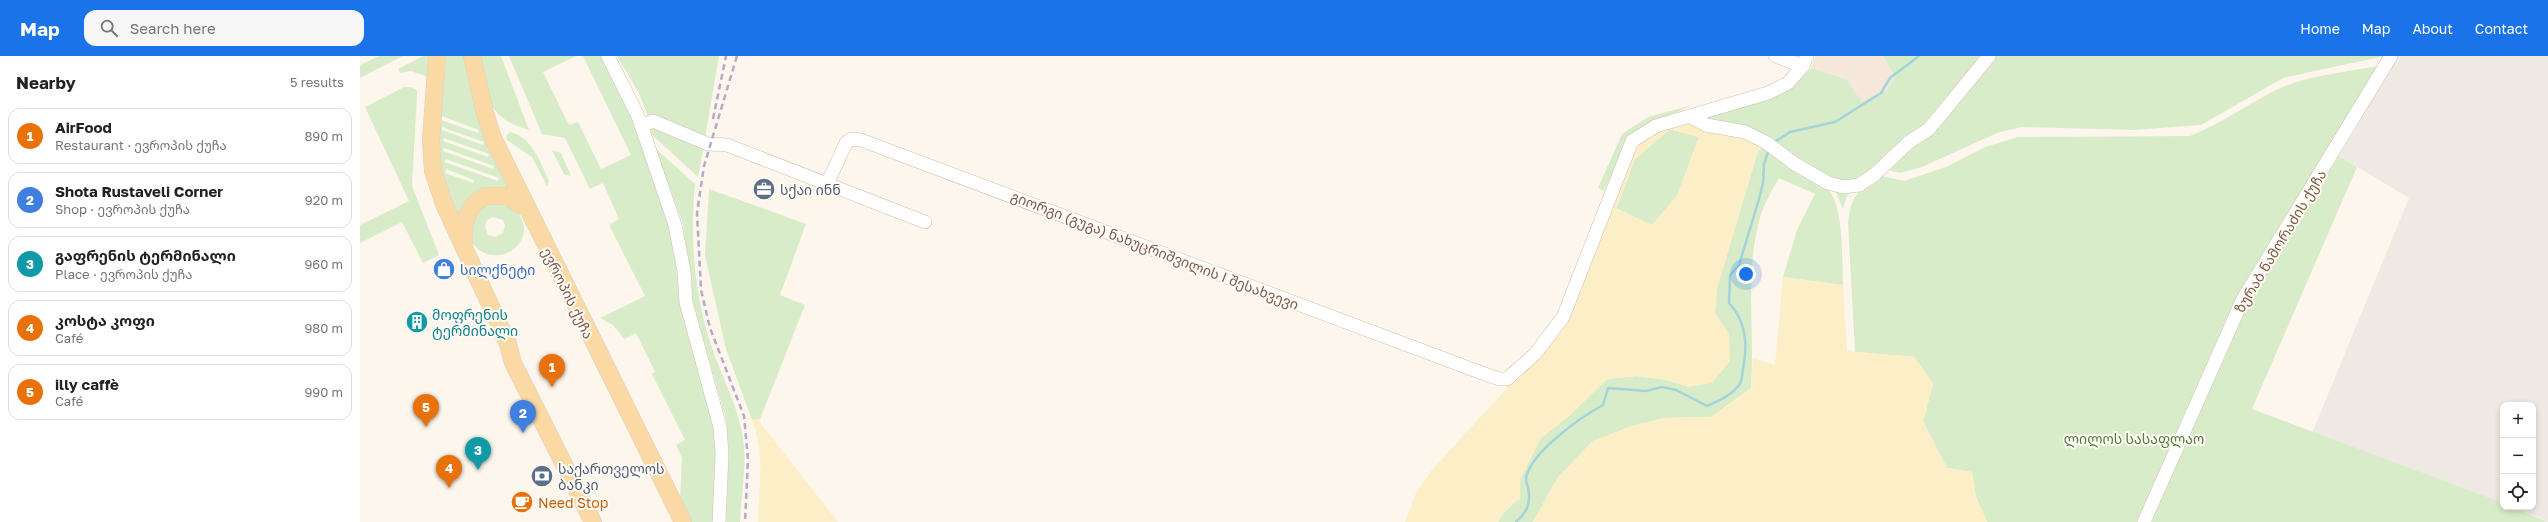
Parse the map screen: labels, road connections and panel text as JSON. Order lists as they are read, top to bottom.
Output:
{
  "streets": {
    "main road": ["ევროპის ქუჩა"],
    "street": ["ზურაბ ნამორაძის ქუჩა", "გიორგი (გუგა) ნახუცრიშვილის I შესახვევი"]
  },
  "parks": ["ლილოს სასაფლაო"],
  "places": {
    "office": ["სქაი ინნ"],
    "shop": ["სილქნეტი"],
    "building": ["მოფრენის ტერმინალი"],
    "bank": ["საქართველოს ბანკი"],
    "cafe": ["Need Stop"]
  },
  "page": {
    "header": "Map",
    "search": "Search here",
    "nav": [
      "Home",
      "Map",
      "About",
      "Contact"
    ],
    "heading": ["Nearby", "5 results"],
    "list": [
      {
        "mark": "1",
        "name": "AirFood",
        "note": "Restaurant · ევროპის ქუჩა",
        "value": "890 m"
      },
      {
        "mark": "2",
        "name": "Shota Rustaveli Corner",
        "note": "Shop · ევროპის ქუჩა",
        "value": "920 m"
      },
      {
        "mark": "3",
        "name": "გაფრენის ტერმინალი",
        "note": "Place · ევროპის ქუჩა",
        "value": "960 m"
      },
      {
        "mark": "4",
        "name": "კოსტა კოფი",
        "note": "Café",
        "value": "980 m"
      },
      {
        "mark": "5",
        "name": "illy caffè",
        "note": "Café",
        "value": "990 m"
      }
    ],
    "pins": [
      "1",
      "5",
      "2",
      "3",
      "4"
    ],
    "map_buttons": ["+", "−"]
  }
}
